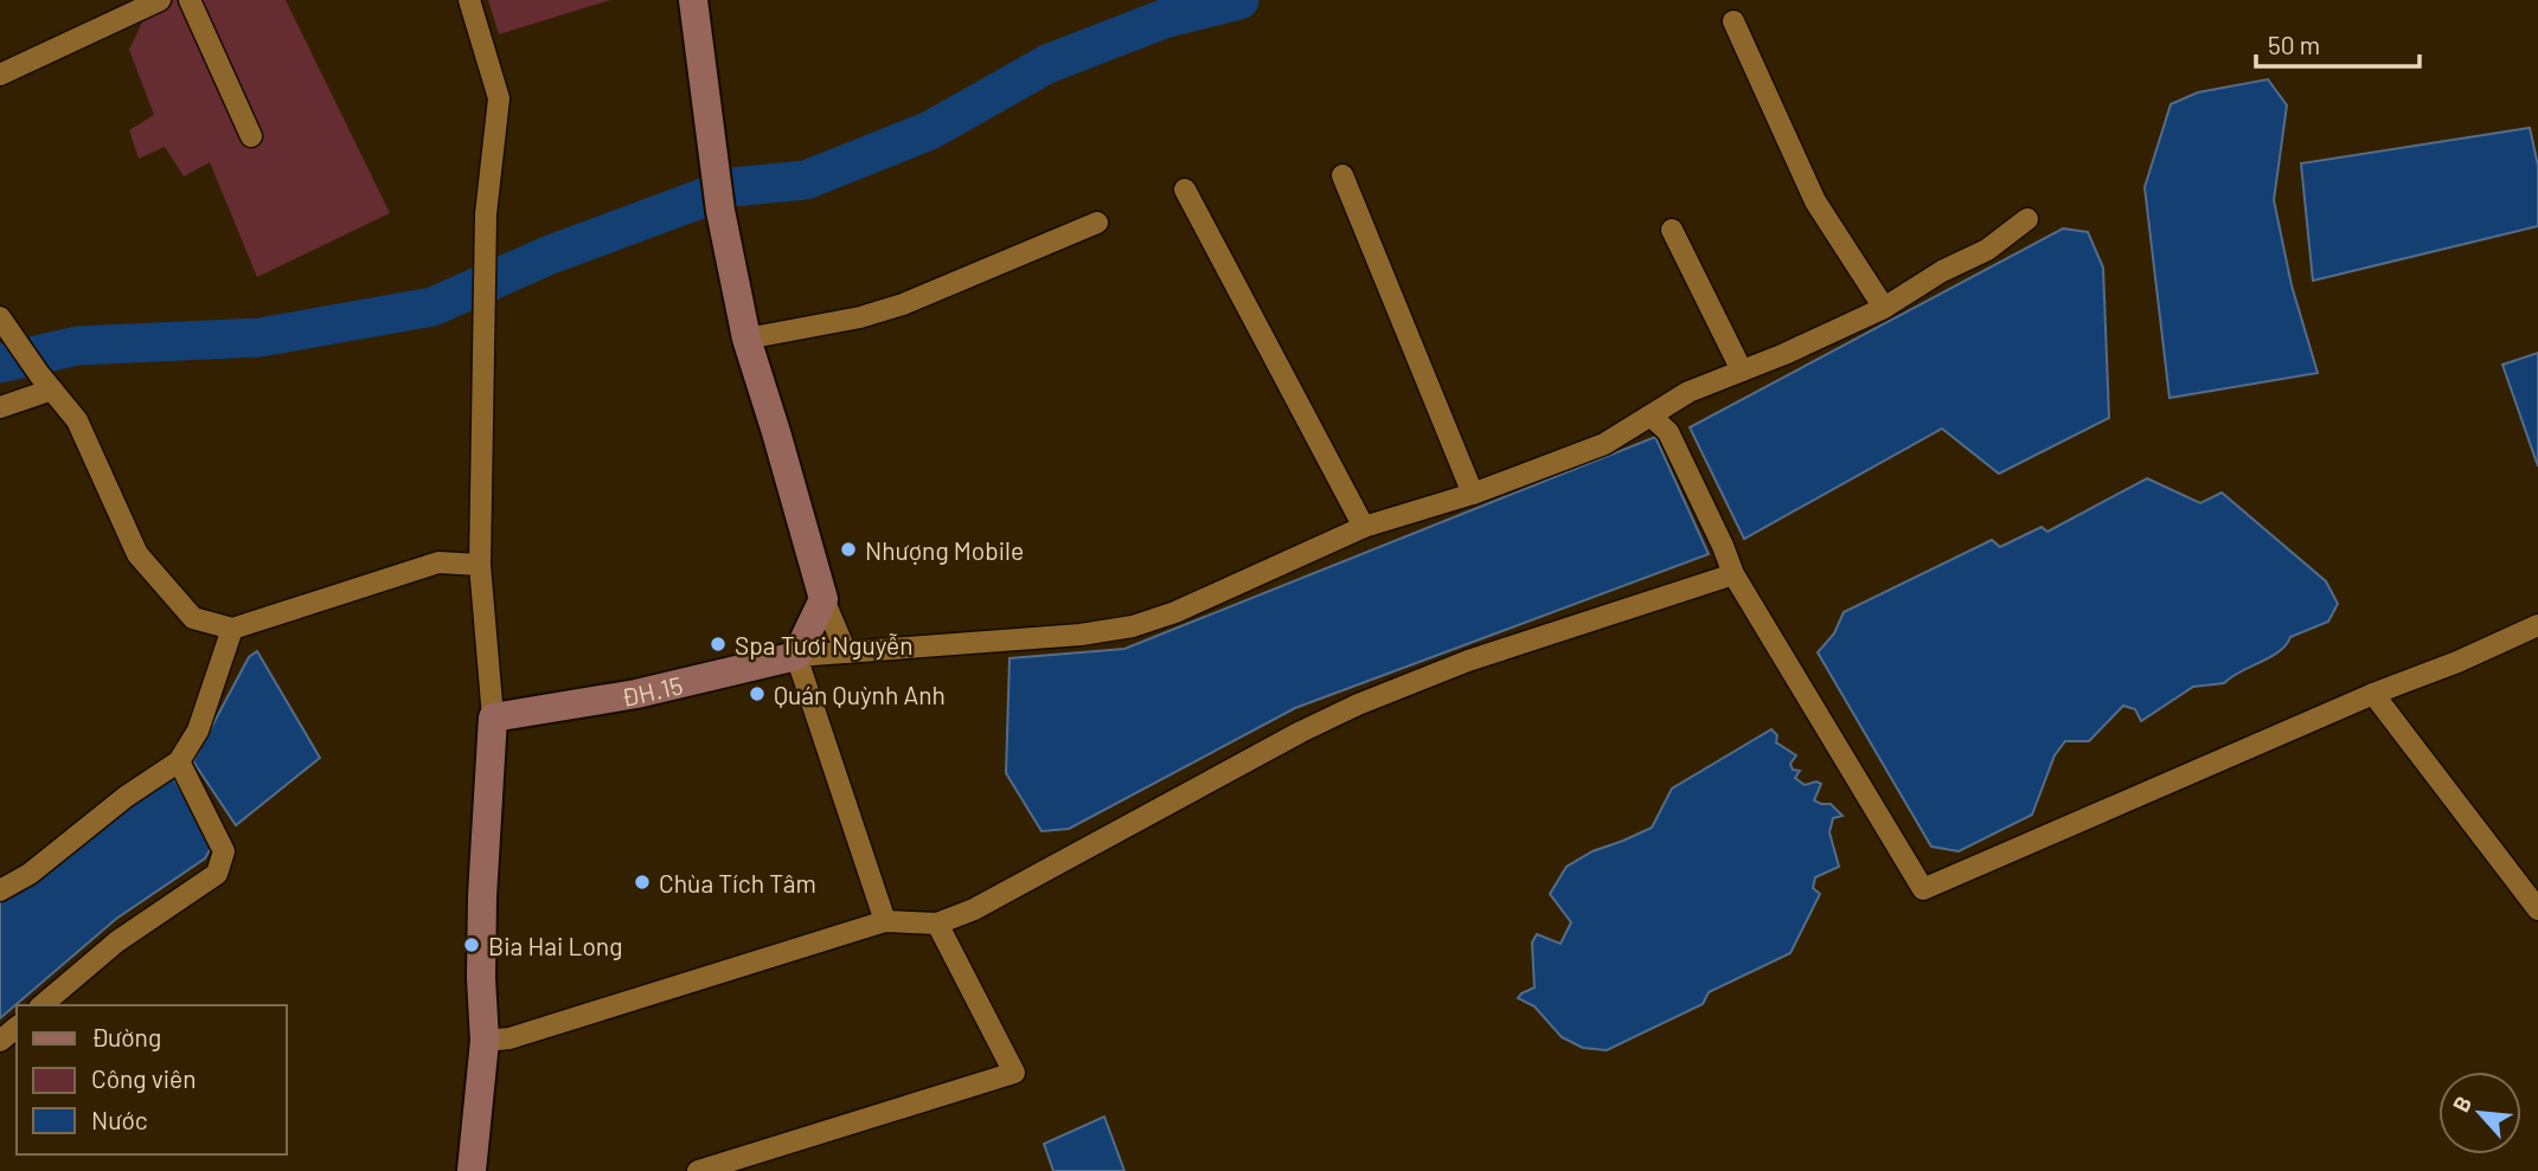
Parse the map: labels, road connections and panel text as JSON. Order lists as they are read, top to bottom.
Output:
{
  "streets": {
    "main road": ["ĐH.15"]
  },
  "places": [
    "Nhượng Mobile",
    "Spa Tươi Nguyễn",
    "Quán Quỳnh Anh",
    "Chùa Tích Tâm",
    "Bia Hai Long"
  ],
  "legend": ["Đường", "Công viên", "Nước"],
  "scale_bar": "50 m",
  "north": "top left"
}
